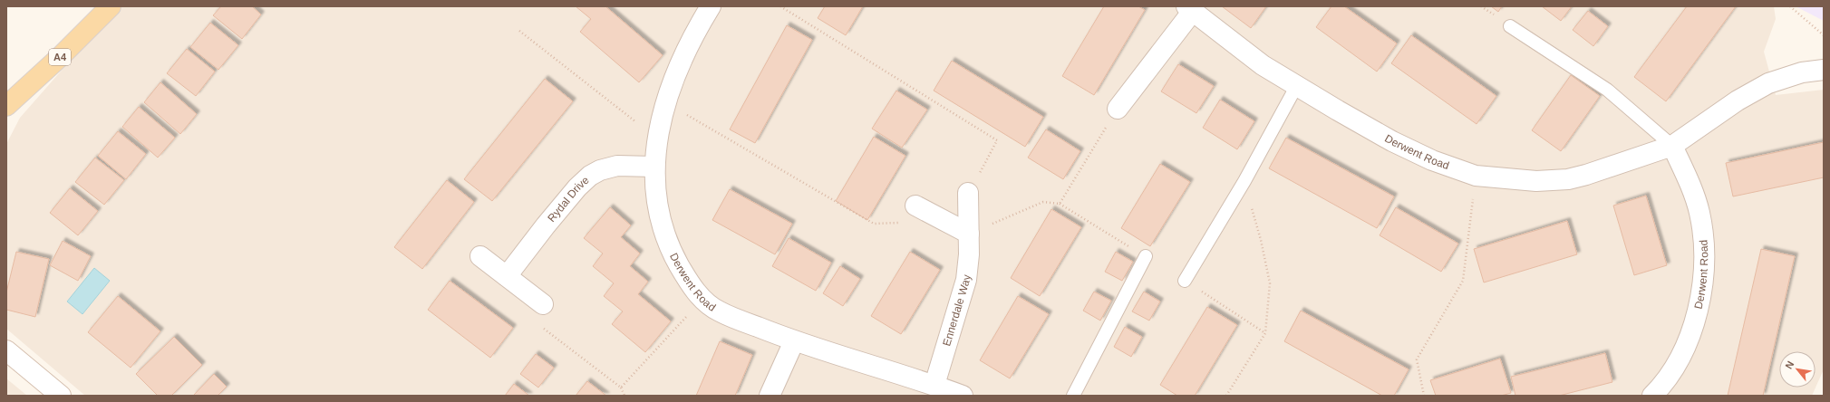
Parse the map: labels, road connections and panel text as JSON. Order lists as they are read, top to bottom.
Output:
{
  "streets": {
    "main road": ["A4"],
    "street": ["Derwent Road", "Rydal Drive", "Ennerdale Way"]
  },
  "crossings": [
    ["Derwent Road", "Rydal Drive"],
    ["Derwent Road", "Ennerdale Way"]
  ],
  "north": "top left"
}
